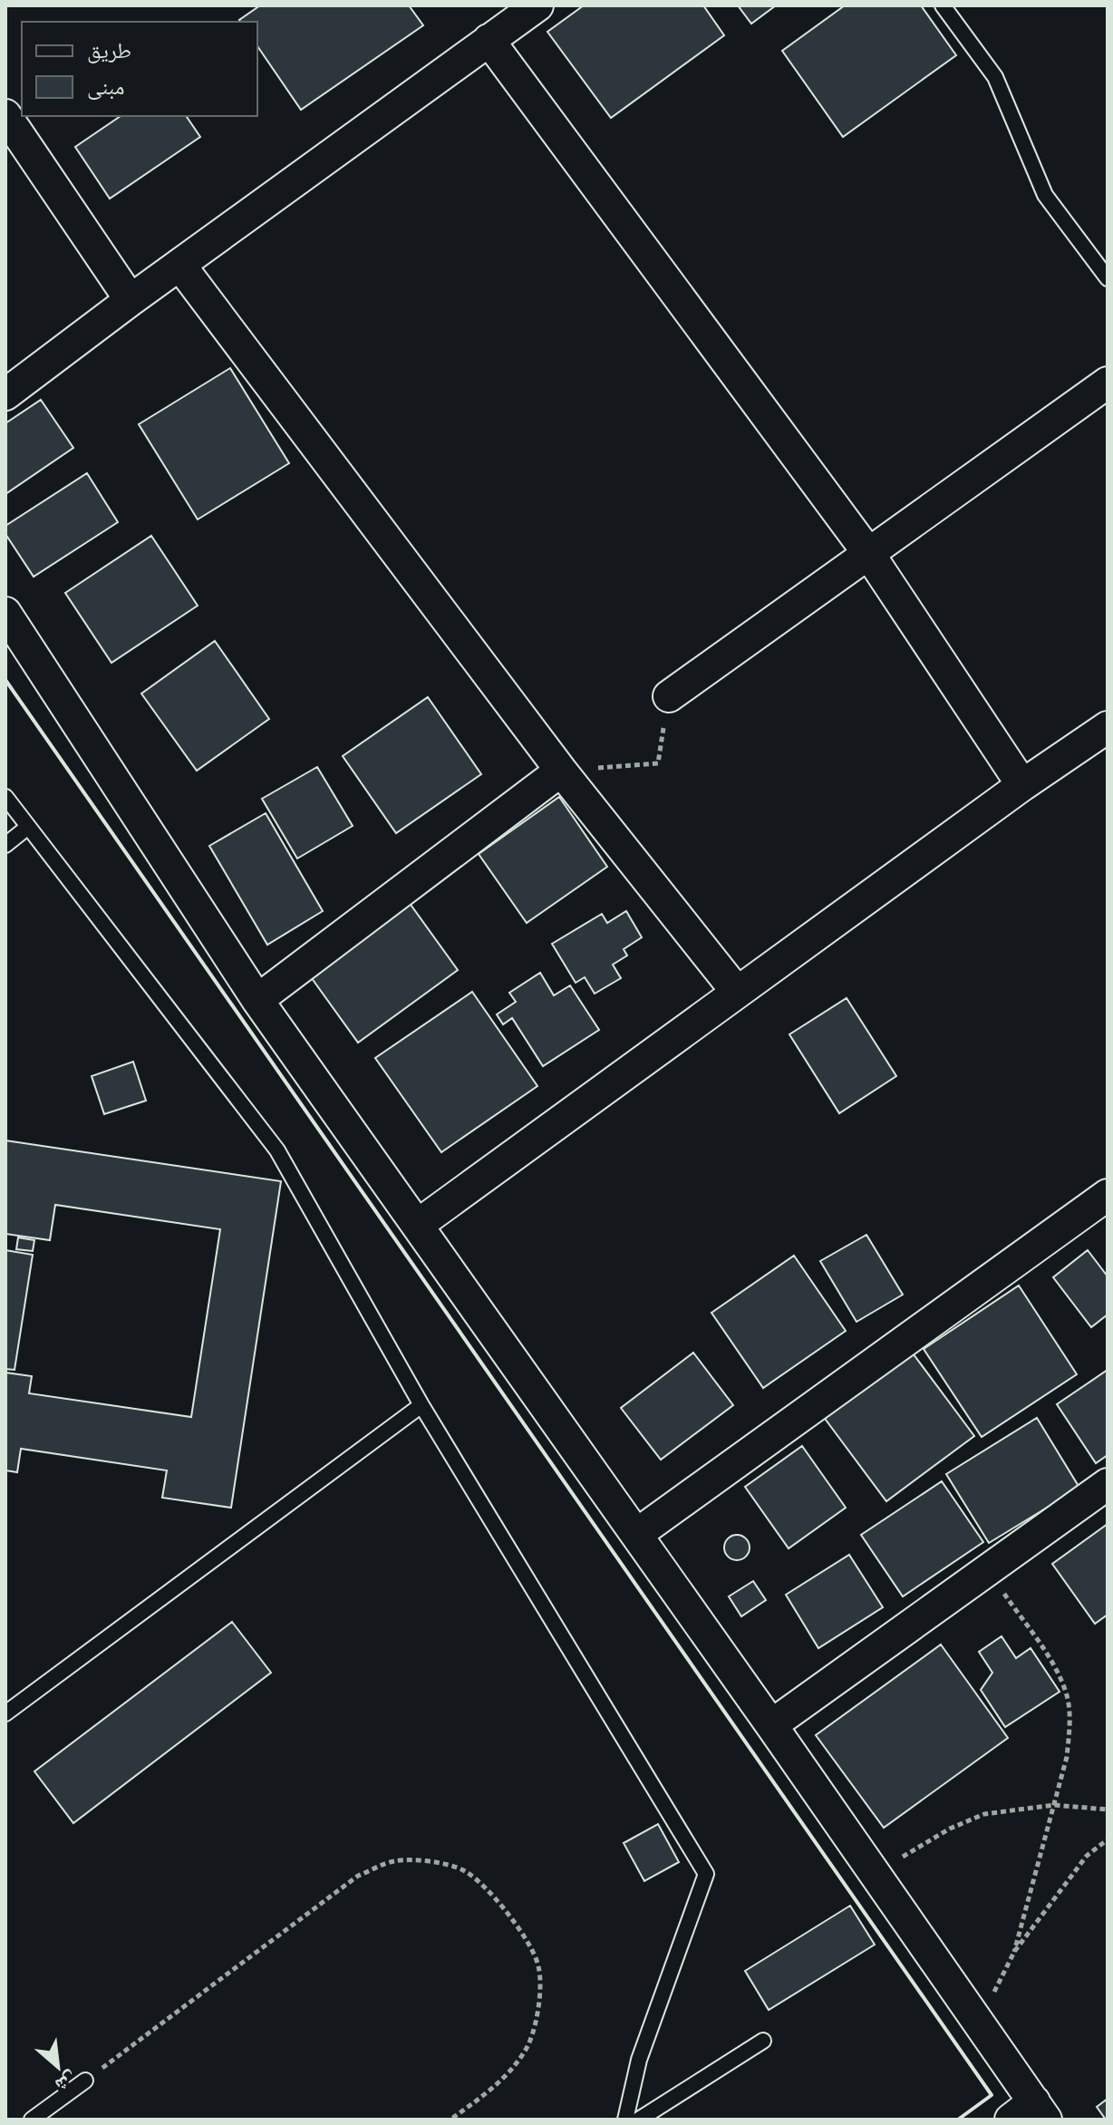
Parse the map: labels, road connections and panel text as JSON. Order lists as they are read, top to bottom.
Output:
{
  "legend": ["طريق", "مبنى"],
  "north": "bottom right"
}
